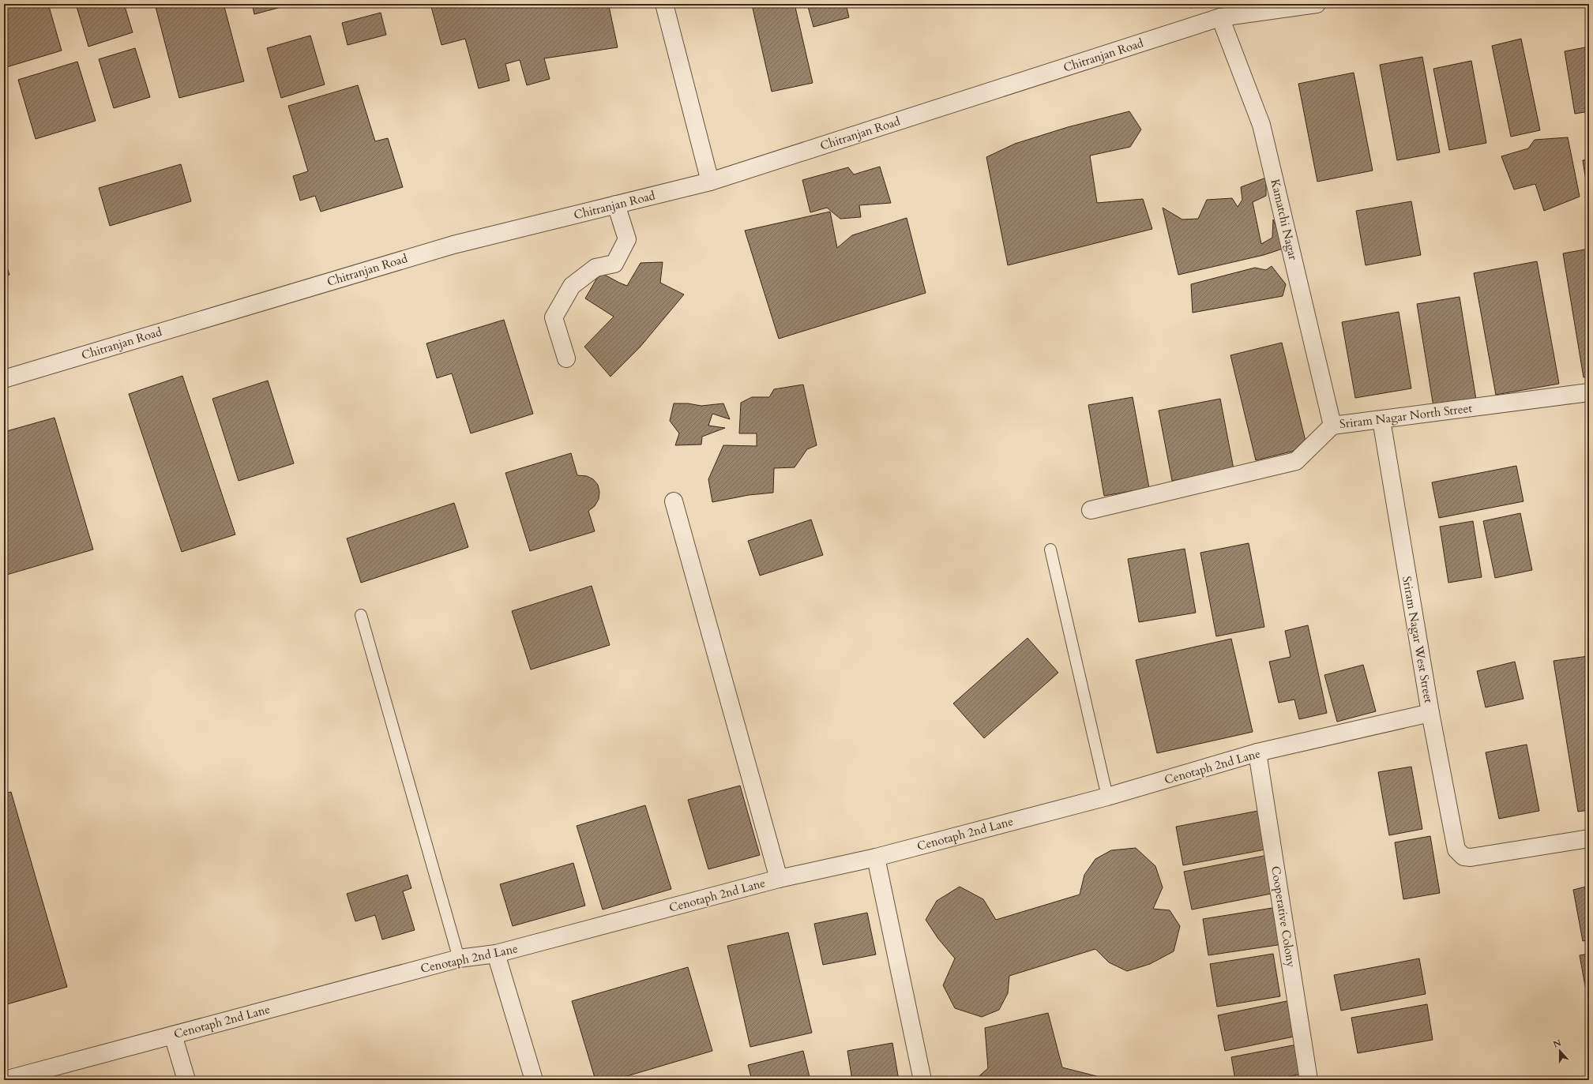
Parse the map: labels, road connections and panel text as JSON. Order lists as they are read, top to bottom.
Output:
{
  "streets": {
    "street": [
      "Chitranjan Road",
      "Kamatchi Nagar",
      "Sriram Nagar North Street",
      "Sriram Nagar West Street",
      "Cenotaph 2nd Lane",
      "Cooperative Colony"
    ]
  },
  "crossings": [
    ["Chitranjan Road", "Kamatchi Nagar"],
    ["Kamatchi Nagar", "Sriram Nagar North Street"],
    ["Sriram Nagar North Street", "Sriram Nagar West Street"],
    ["Sriram Nagar West Street", "Cenotaph 2nd Lane"],
    ["Cenotaph 2nd Lane", "Cooperative Colony"]
  ],
  "north": "top"
}
